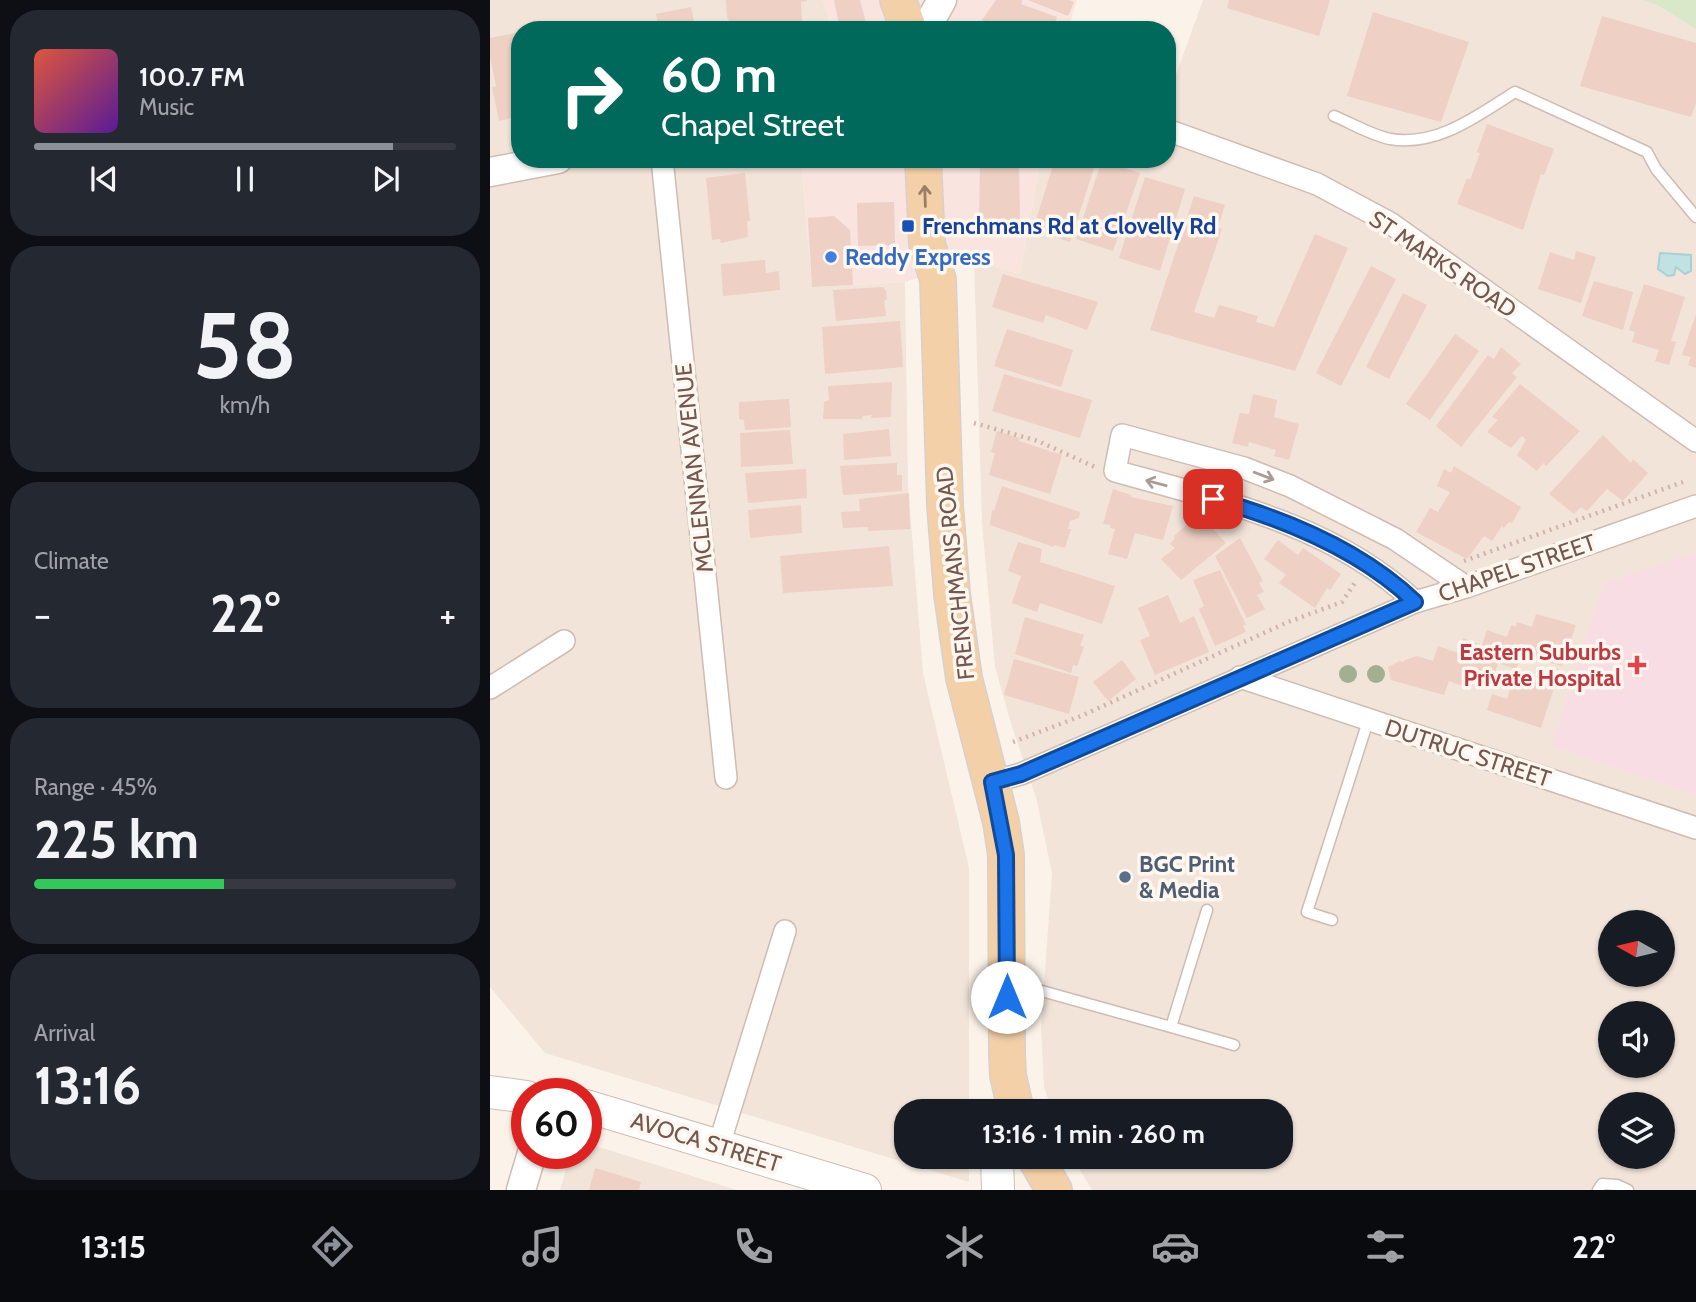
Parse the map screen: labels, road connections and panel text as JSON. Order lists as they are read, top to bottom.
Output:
{
  "streets": {
    "main road": ["FRENCHMANS ROAD", "AVOCA STREET"],
    "street": [
      "ST MARKS ROAD",
      "MCLENNAN AVENUE",
      "CHAPEL STREET",
      "DUTRUC STREET"
    ]
  },
  "crossings": [
    ["CHAPEL STREET", "FRENCHMANS ROAD"],
    ["CHAPEL STREET", "DUTRUC STREET"]
  ],
  "places": {
    "transit": ["Frenchmans Rd at Clovelly Rd"],
    "other": ["Reddy Express", "BGC Print & Media"],
    "health": ["Eastern Suburbs Private Hospital"]
  },
  "north": "left",
  "page": {
    "turn": ["60 m", "Chapel Street"],
    "song": ["100.7 FM", "Music"],
    "tile": [
      ["58", "km/h"],
      "Climate",
      ["Range · 45%", "225 km"],
      ["Arrival", "13:16"]
    ],
    "heat": ["−", "22°", "+"],
    "limit": "60",
    "trip": "13:16 · 1 min · 260 m",
    "tabs": ["13:15", "22°"]
  }
}
